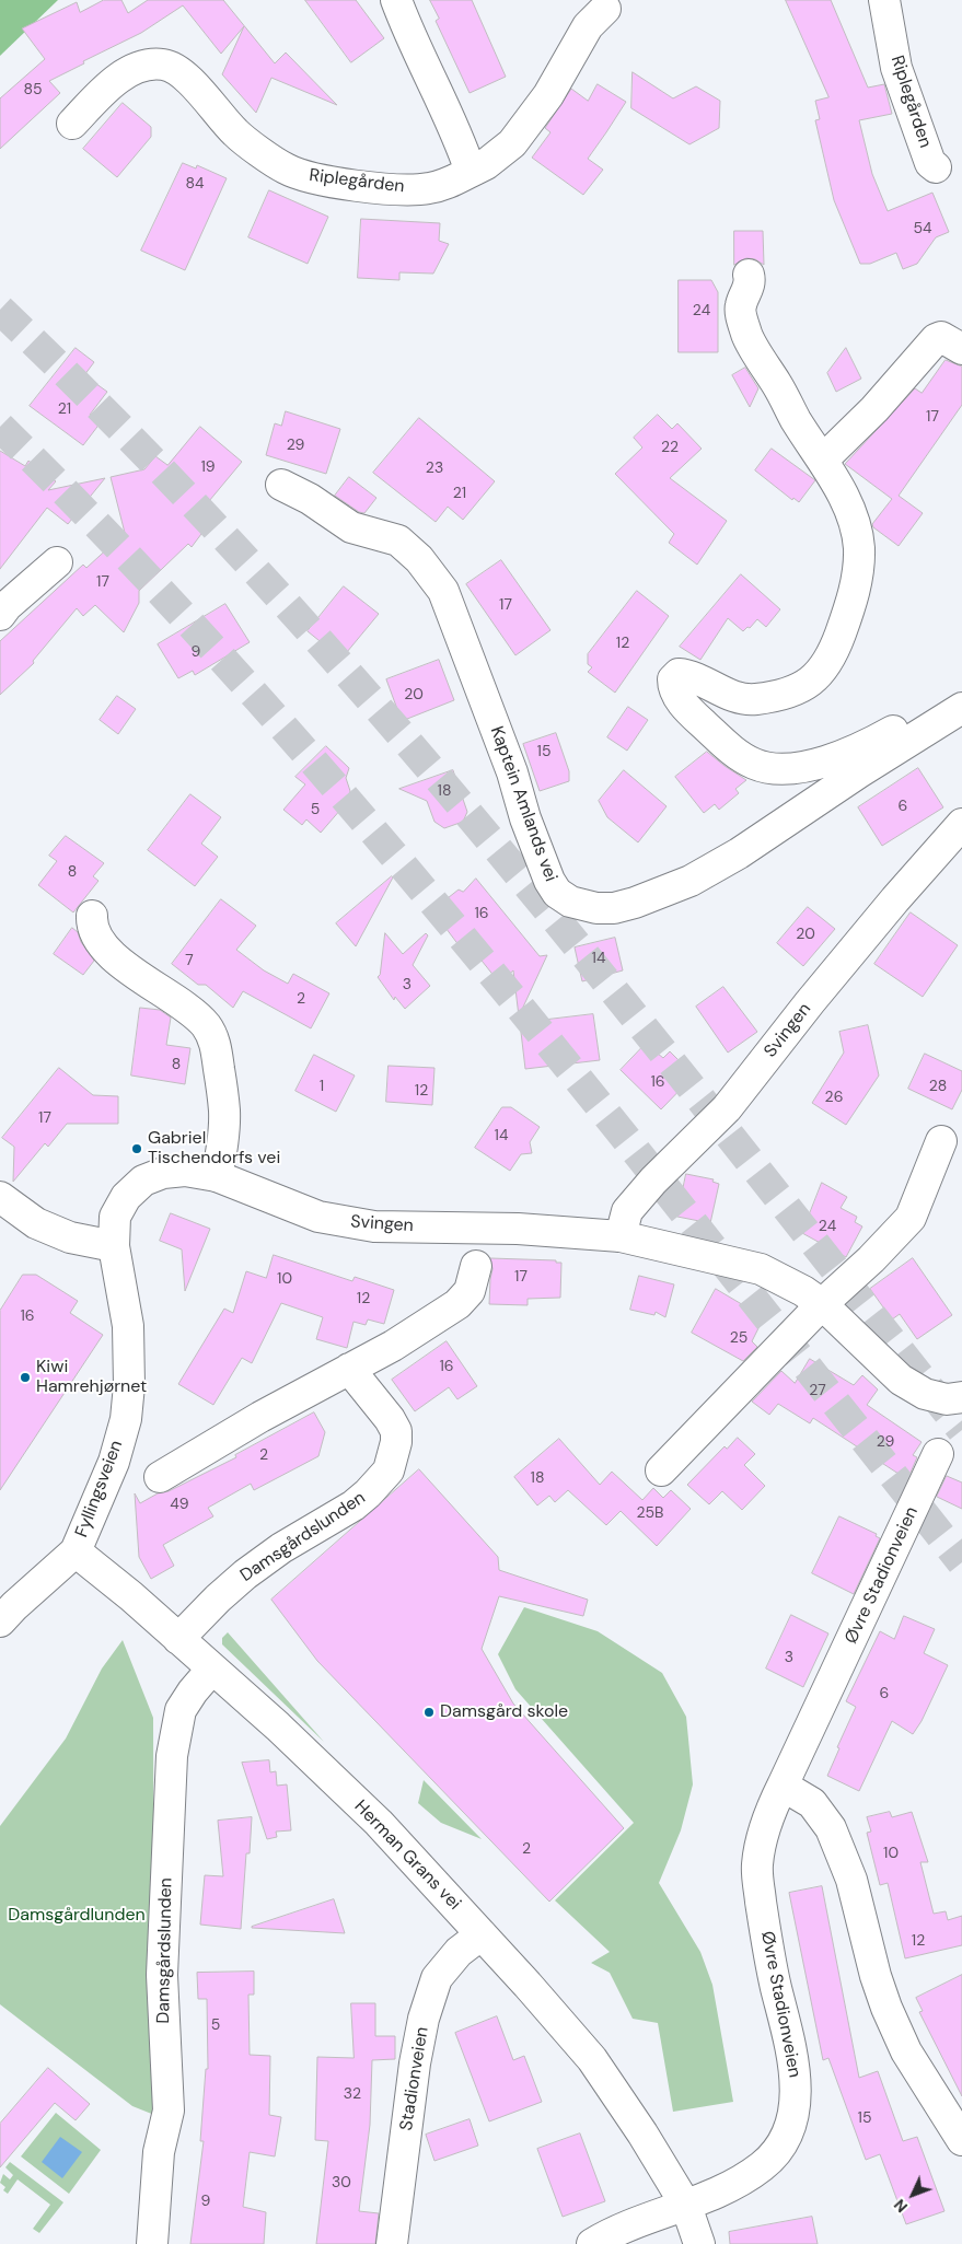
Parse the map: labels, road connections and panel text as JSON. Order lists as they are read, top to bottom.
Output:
{
  "streets": {
    "street": [
      "Riplegården",
      "Kaptein Amlands vei",
      "Svingen",
      "Fyllingsveien",
      "Damsgårdslunden",
      "Øvre Stadionveien",
      "Herman Grans vei",
      "Stadionveien"
    ]
  },
  "crossings": [
    ["Svingen", "Fyllingsveien"],
    ["Fyllingsveien", "Herman Grans vei"],
    ["Damsgårdslunden", "Herman Grans vei"],
    ["Øvre Stadionveien", "Herman Grans vei"],
    ["Herman Grans vei", "Stadionveien"]
  ],
  "parks": ["Damsgårdlunden"],
  "places": ["Gabriel Tischendorfs vei", "Kiwi Hamrehjørnet", "Damsgård skole"],
  "house_numbers": [
    "85",
    "84",
    "54",
    "24",
    "21",
    "17",
    "29",
    "22",
    "19",
    "23",
    "21",
    "17",
    "17",
    "12",
    "9",
    "20",
    "15",
    "18",
    "6",
    "5",
    "8",
    "16",
    "20",
    "14",
    "7",
    "3",
    "2",
    "8",
    "16",
    "1",
    "28",
    "12",
    "26",
    "17",
    "14",
    "24",
    "17",
    "10",
    "12",
    "16",
    "25",
    "16",
    "27",
    "29",
    "2",
    "18",
    "49",
    "25B",
    "3",
    "6",
    "2",
    "10",
    "12",
    "5",
    "32",
    "15",
    "30",
    "9"
  ],
  "north": "bottom left"
}
